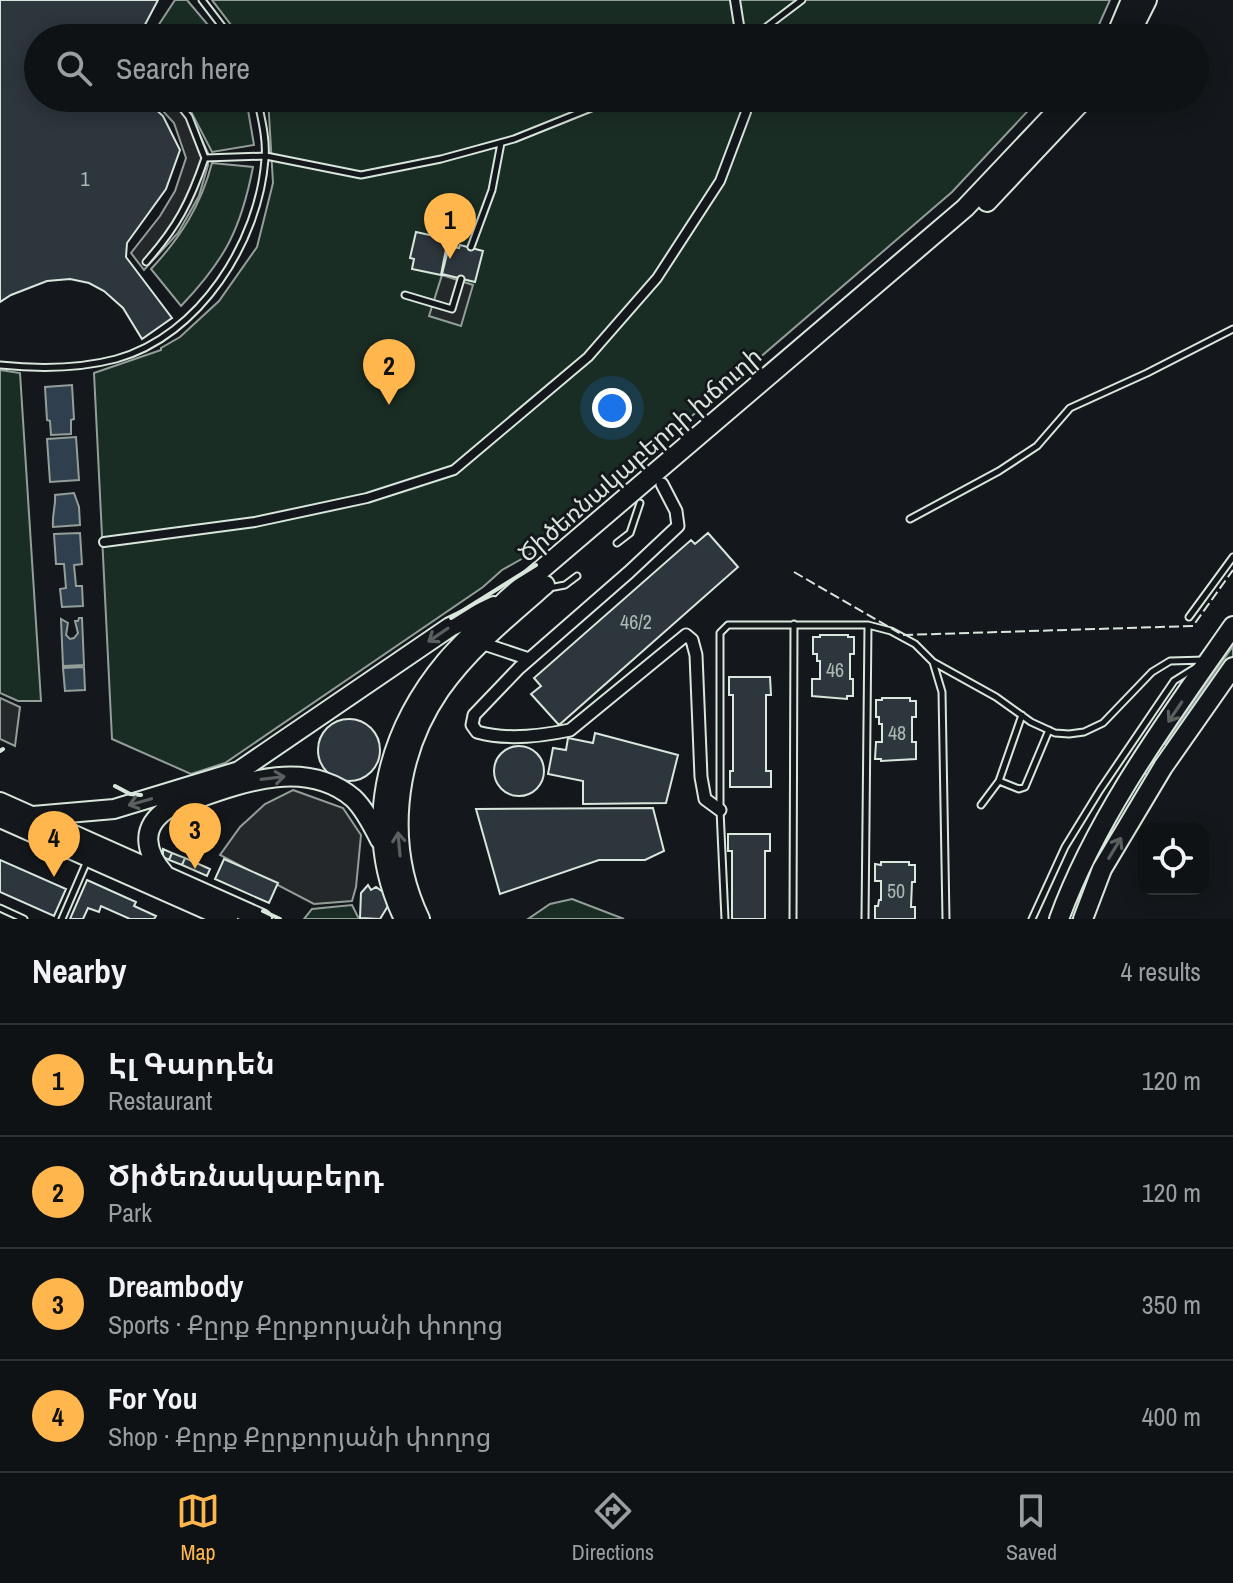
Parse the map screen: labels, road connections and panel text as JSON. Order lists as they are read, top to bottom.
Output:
{
  "streets": {
    "main road": ["Ծիծեռնակաբերդի խճուղի"]
  },
  "house_numbers": [
    "1",
    "46/2",
    "46",
    "48",
    "50"
  ],
  "page": {
    "search": "Search here",
    "pins": [
      "1",
      "2",
      "3",
      "4"
    ],
    "heading": ["Nearby", "4 results"],
    "list": [
      {
        "mark": "1",
        "name": "Էլ Գարդեն",
        "note": "Restaurant",
        "value": "120 m"
      },
      {
        "mark": "2",
        "name": "Ծիծեռնակաբերդ",
        "note": "Park",
        "value": "120 m"
      },
      {
        "mark": "3",
        "name": "Dreambody",
        "note": "Sports · Քըրք Քըրքորյանի փողոց",
        "value": "350 m"
      },
      {
        "mark": "4",
        "name": "For You",
        "note": "Shop · Քըրք Քըրքորյանի փողոց",
        "value": "400 m"
      }
    ],
    "nav": ["Map", "Directions", "Saved"]
  }
}
